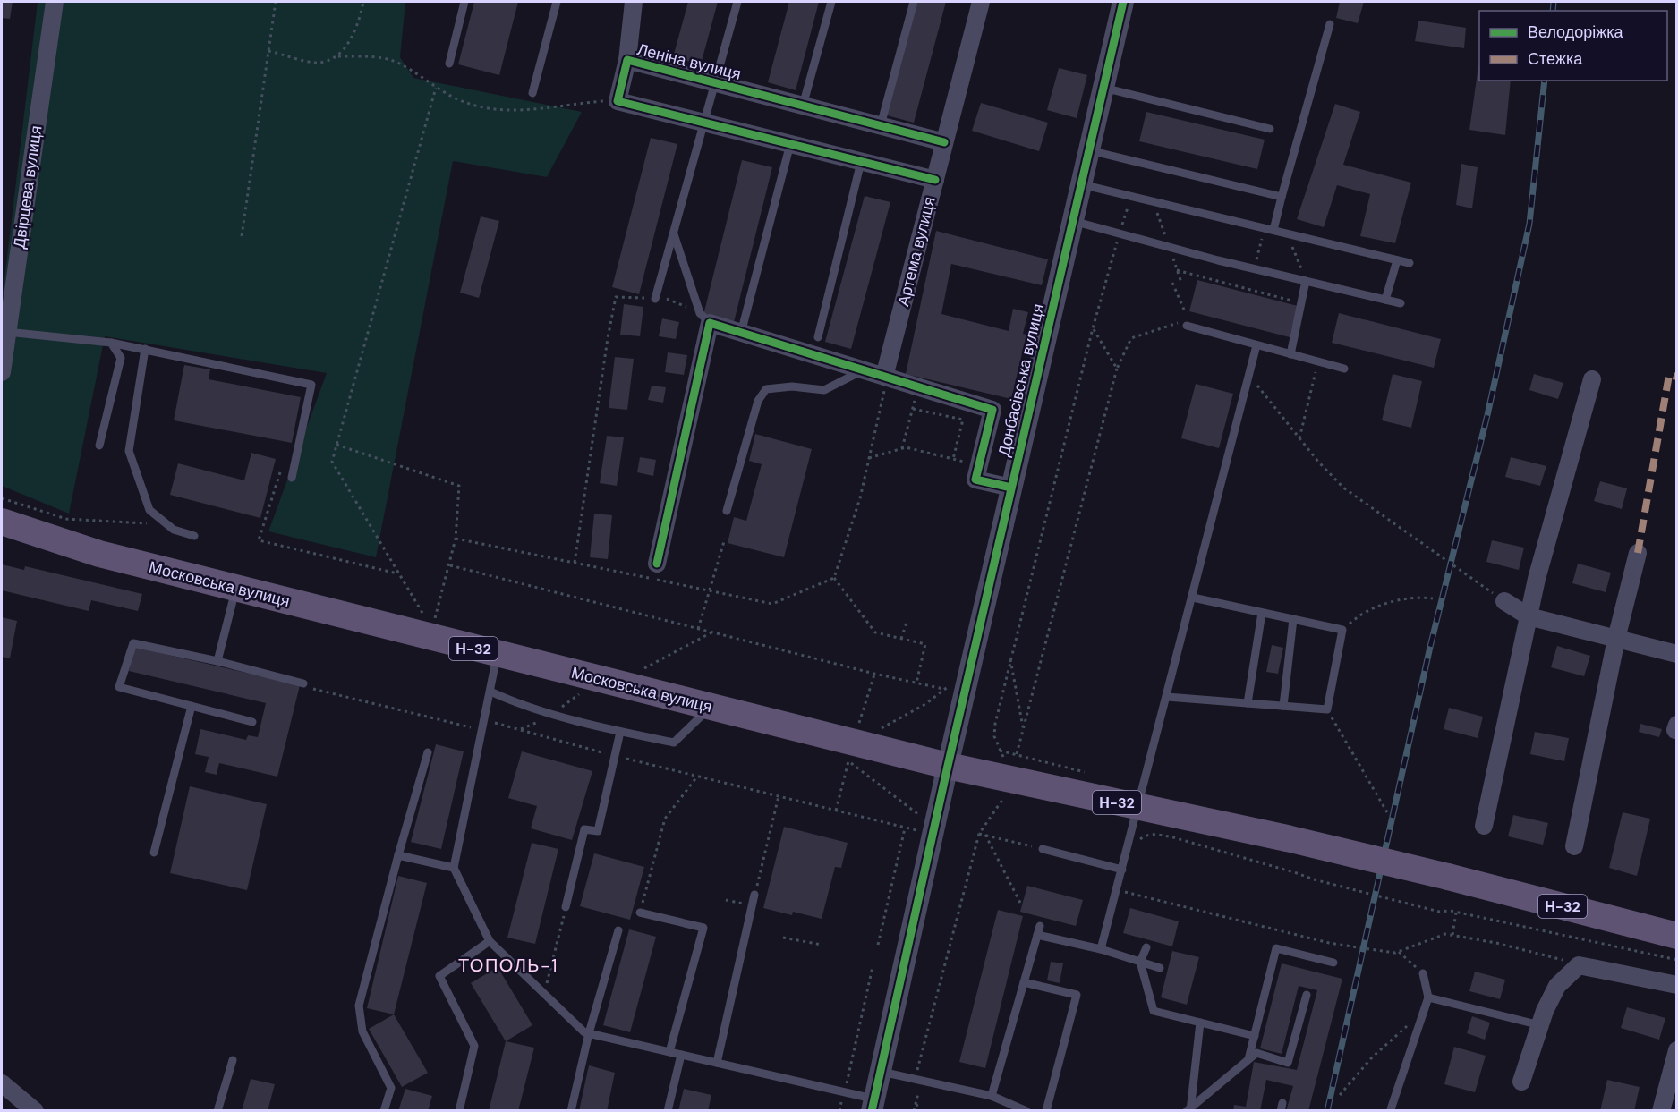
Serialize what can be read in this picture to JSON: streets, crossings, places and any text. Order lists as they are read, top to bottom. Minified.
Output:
{"streets":{"main road":["Московська вулиця","Н-32"],"street":["Леніна вулиця","Двірцева вулиця","Артема вулиця","Донбасівська вулиця"]},"crossings":[["Леніна вулиця","Артема вулиця"],["Донбасівська вулиця","Московська вулиця"]],"districts":["ТОПОЛЬ-1"],"legend":["Велодоріжка","Стежка"]}
